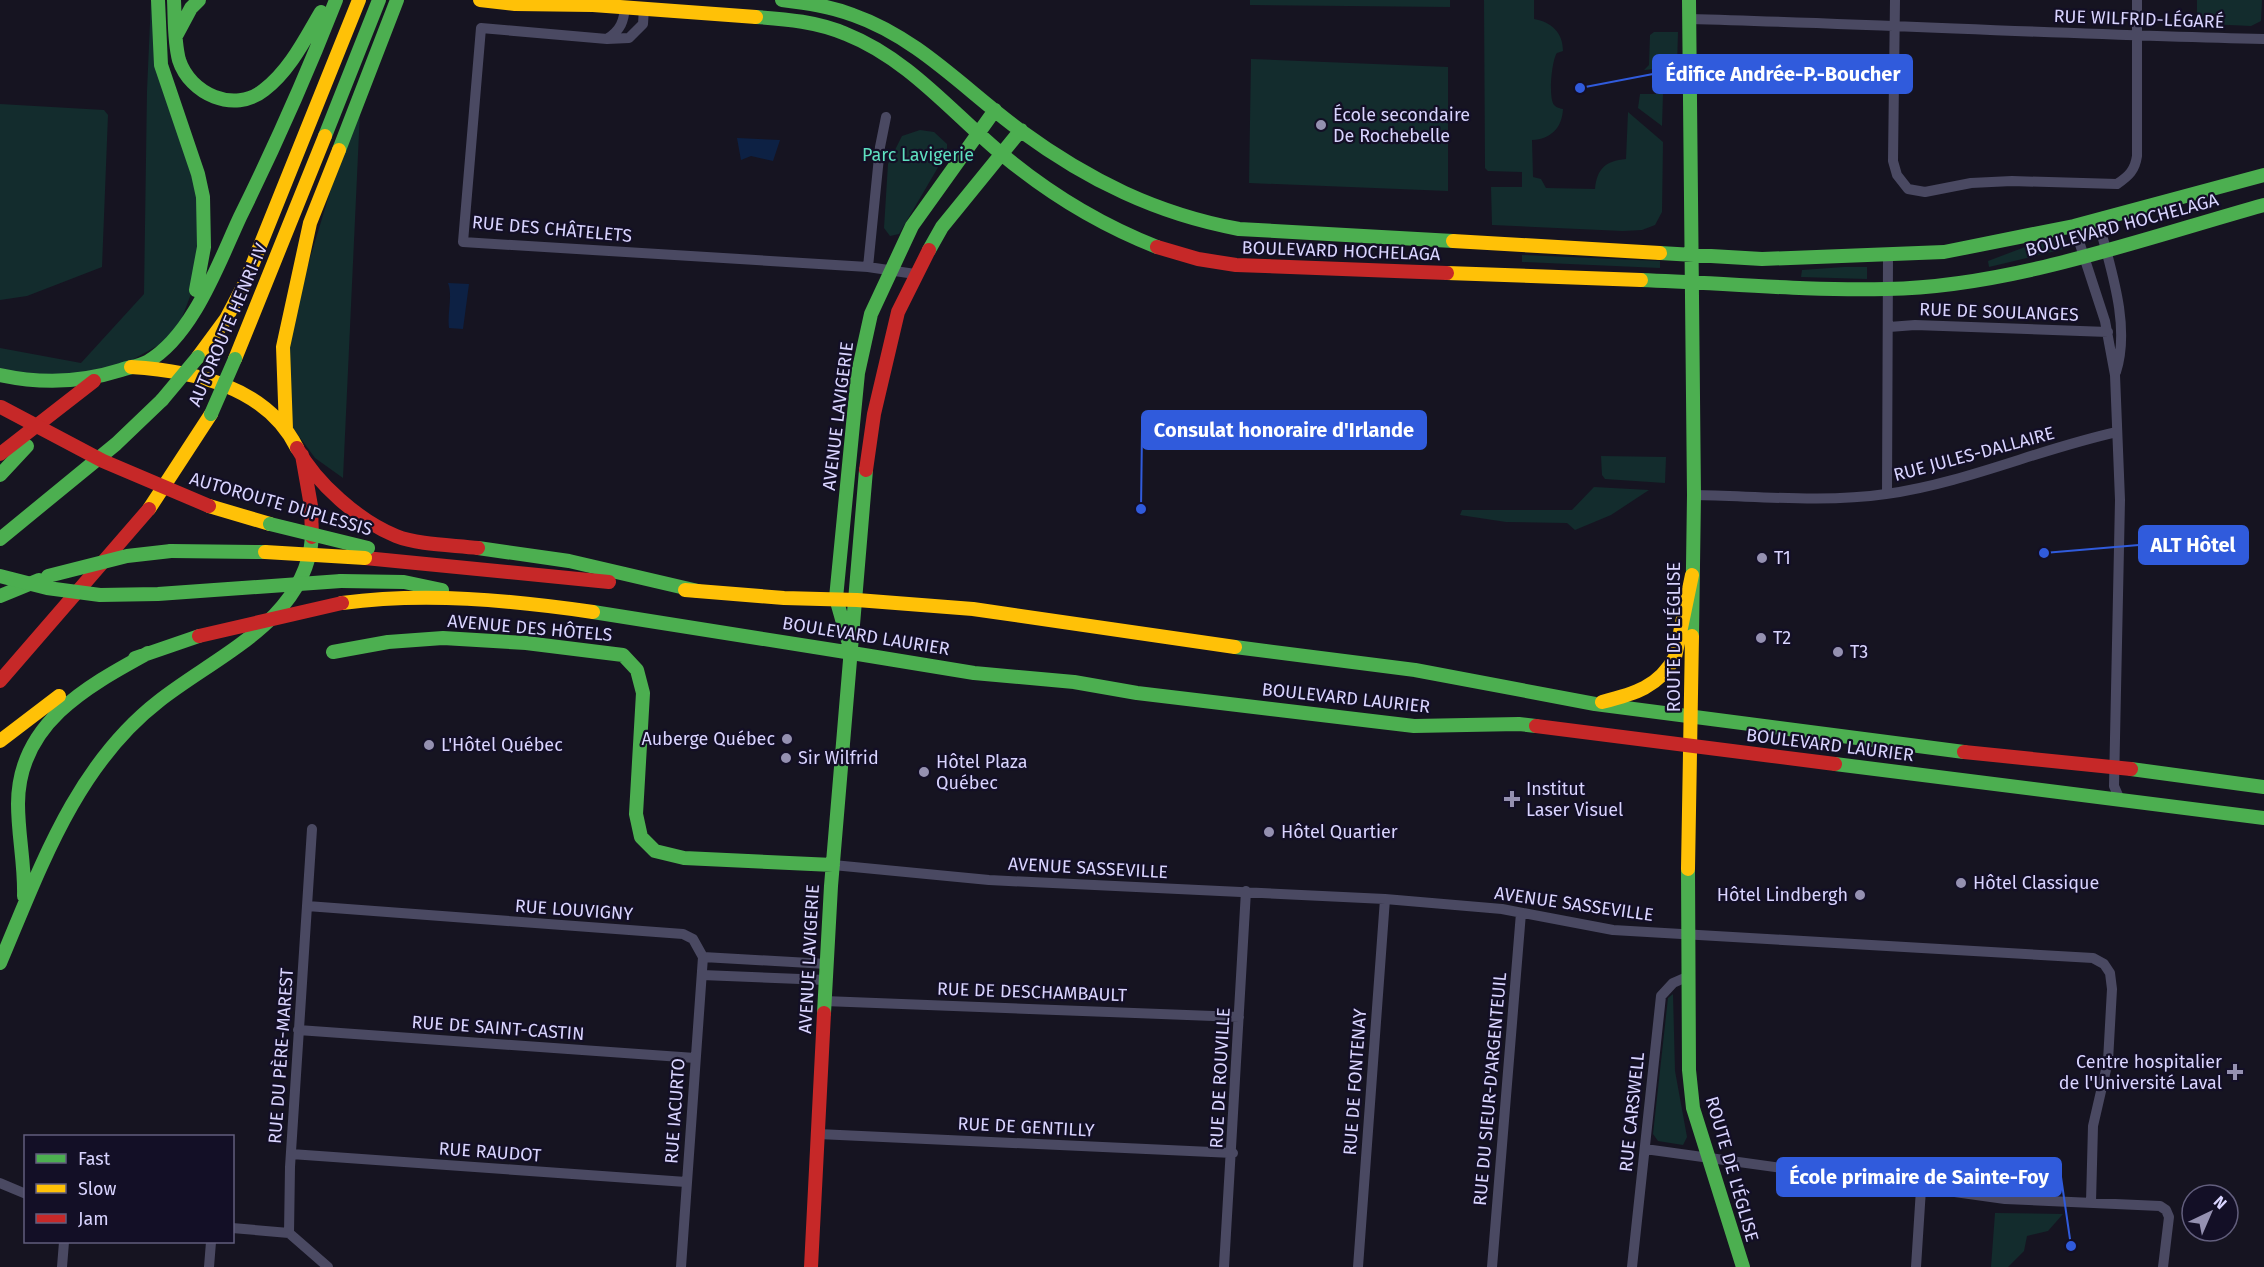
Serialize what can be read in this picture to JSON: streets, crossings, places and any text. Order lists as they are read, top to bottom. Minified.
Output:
{"streets":{"main road":["BOULEVARD HOCHELAGA","AUTOROUTE HENRI-IV","AVENUE LAVIGERIE","AUTOROUTE DUPLESSIS","AVENUE DES HÔTELS","BOULEVARD LAURIER","ROUTE DE L'ÉGLISE"],"street":["RUE WILFRID-LÉGARÉ","RUE DES CHÂTELETS","RUE DE SOULANGES","RUE JULES-DALLAIRE","AVENUE SASSEVILLE","RUE LOUVIGNY","RUE DE DESCHAMBAULT","RUE DE SAINT-CASTIN","RUE DU PÈRE-MAREST","RUE DE ROUVILLE","RUE DE FONTENAY","RUE DU SIEUR-D'ARGENTEUIL","RUE IACURTO","RUE CARSWELL","RUE DE GENTILLY","RUE RAUDOT"]},"crossings":[["RUE WILFRID-LÉGARÉ","ROUTE DE L'ÉGLISE"],["BOULEVARD HOCHELAGA","RUE DES CHÂTELETS"],["BOULEVARD HOCHELAGA","AVENUE LAVIGERIE"],["BOULEVARD HOCHELAGA","ROUTE DE L'ÉGLISE"],["RUE DES CHÂTELETS","AVENUE LAVIGERIE"],["AVENUE LAVIGERIE","AVENUE DES HÔTELS"],["AVENUE LAVIGERIE","BOULEVARD LAURIER"],["AVENUE LAVIGERIE","AVENUE SASSEVILLE"],["AVENUE LAVIGERIE","RUE DE DESCHAMBAULT"],["AVENUE LAVIGERIE","RUE DE GENTILLY"],["RUE JULES-DALLAIRE","ROUTE DE L'ÉGLISE"],["AUTOROUTE DUPLESSIS","BOULEVARD LAURIER"],["AVENUE DES HÔTELS","AVENUE SASSEVILLE"],["BOULEVARD LAURIER","ROUTE DE L'ÉGLISE"],["ROUTE DE L'ÉGLISE","AVENUE SASSEVILLE"],["ROUTE DE L'ÉGLISE","RUE CARSWELL"],["AVENUE SASSEVILLE","RUE DE ROUVILLE"],["AVENUE SASSEVILLE","RUE DE FONTENAY"],["AVENUE SASSEVILLE","RUE DU SIEUR-D'ARGENTEUIL"],["RUE LOUVIGNY","RUE DU PÈRE-MAREST"],["RUE LOUVIGNY","RUE IACURTO"],["RUE DE DESCHAMBAULT","RUE DE ROUVILLE"],["RUE DE SAINT-CASTIN","RUE DU PÈRE-MAREST"],["RUE DE SAINT-CASTIN","RUE IACURTO"],["RUE DU PÈRE-MAREST","RUE RAUDOT"],["RUE DE ROUVILLE","RUE DE GENTILLY"],["RUE IACURTO","RUE RAUDOT"]],"parks":["Parc Lavigerie"],"places":{"other":["Édifice Andrée-P.-Boucher","École secondaire De Rochebelle","Consulat honoraire d'Irlande","ALT Hôtel","T1","T2","T3","Auberge Québec","L'Hôtel Québec","Sir Wilfrid","Hôtel Plaza Québec","Hôtel Quartier","Hôtel Classique","Hôtel Lindbergh","École primaire de Sainte-Foy"],"health":["Institut Laser Visuel","Centre hospitalier de l'Université Laval"]},"legend":["Fast","Slow","Jam"],"north":"top right"}
